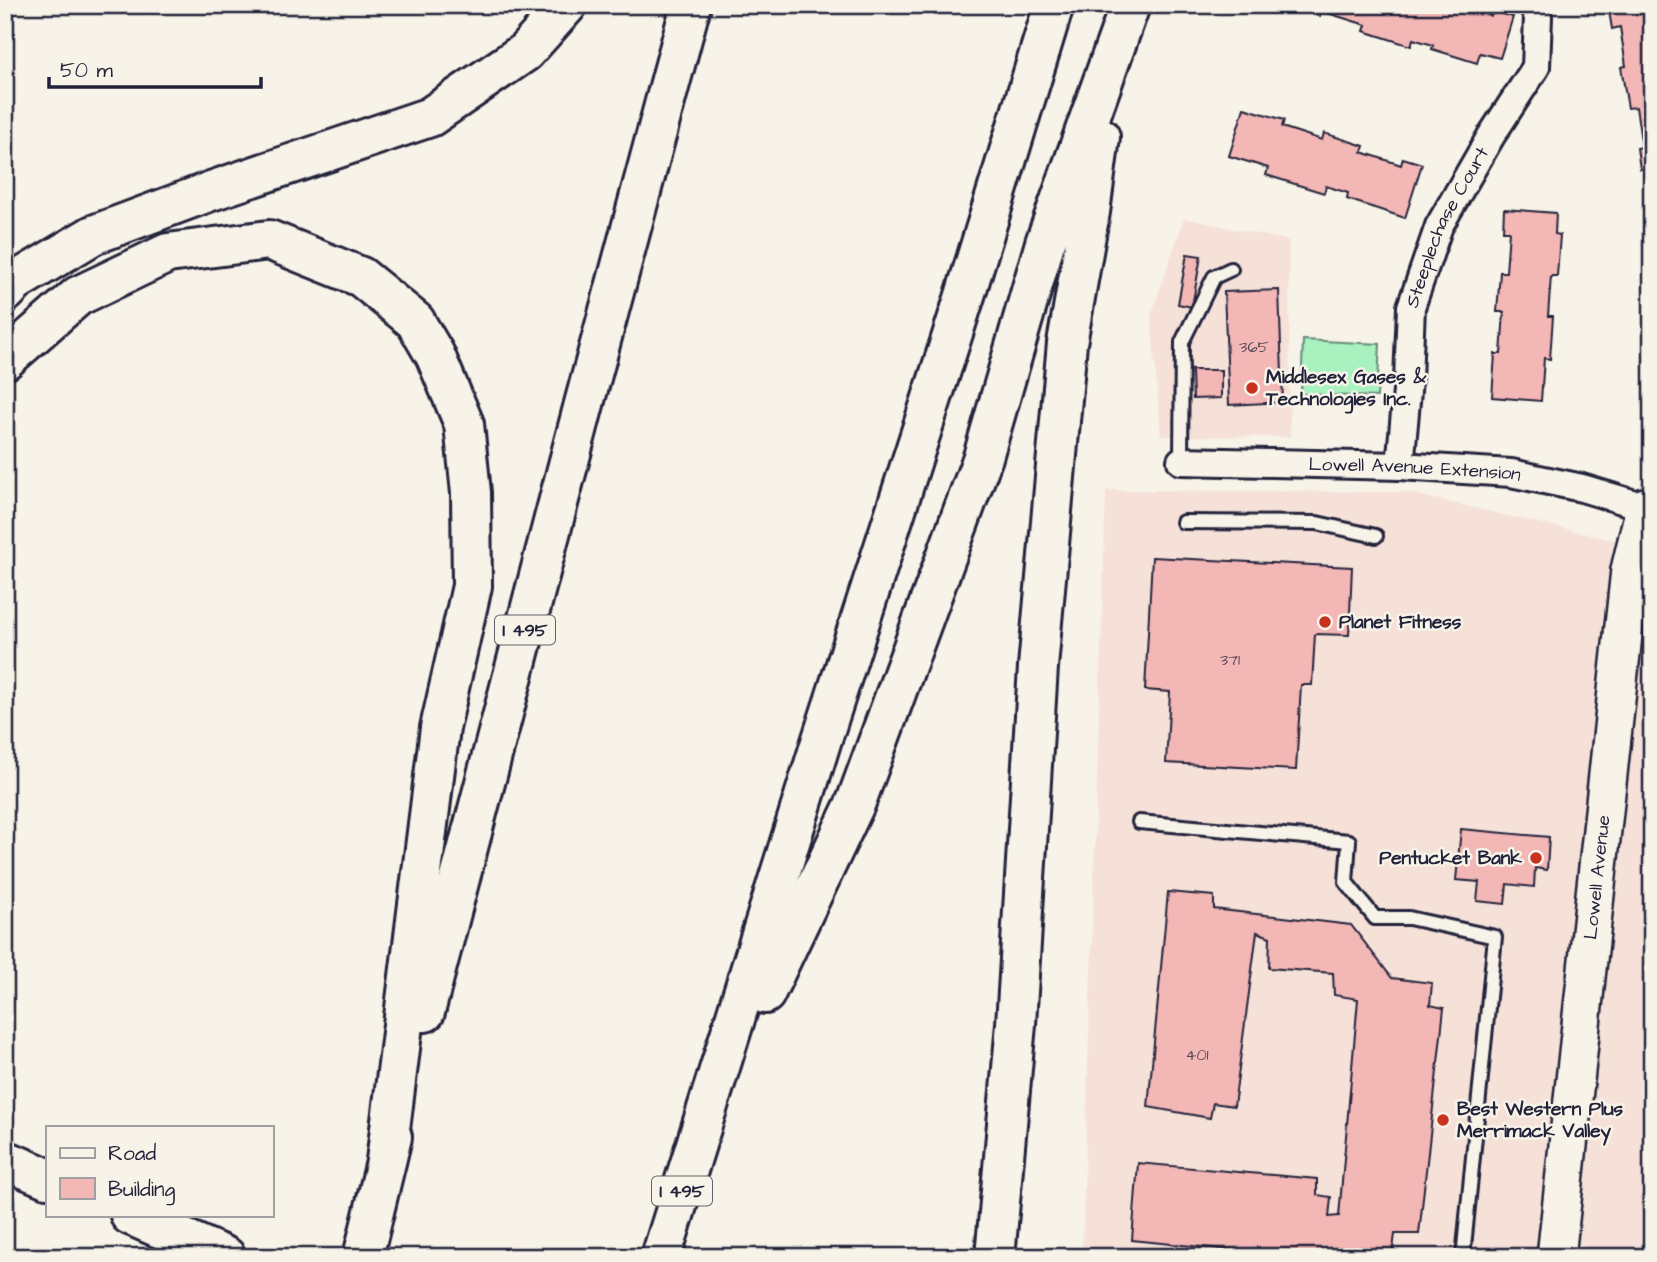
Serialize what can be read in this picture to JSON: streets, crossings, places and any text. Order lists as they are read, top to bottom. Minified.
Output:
{"streets":{"main road":["I 495","Lowell Avenue"],"street":["Steeplechase Court","Lowell Avenue Extension"]},"crossings":[["Steeplechase Court","Lowell Avenue Extension"],["Lowell Avenue Extension","Lowell Avenue"]],"places":["Middlesex Gases & Technologies Inc.","Planet Fitness","Pentucket Bank","Best Western Plus Merrimack Valley"],"house_numbers":["365","371","401"],"legend":["Road","Building"],"scale_bar":"50 m"}
